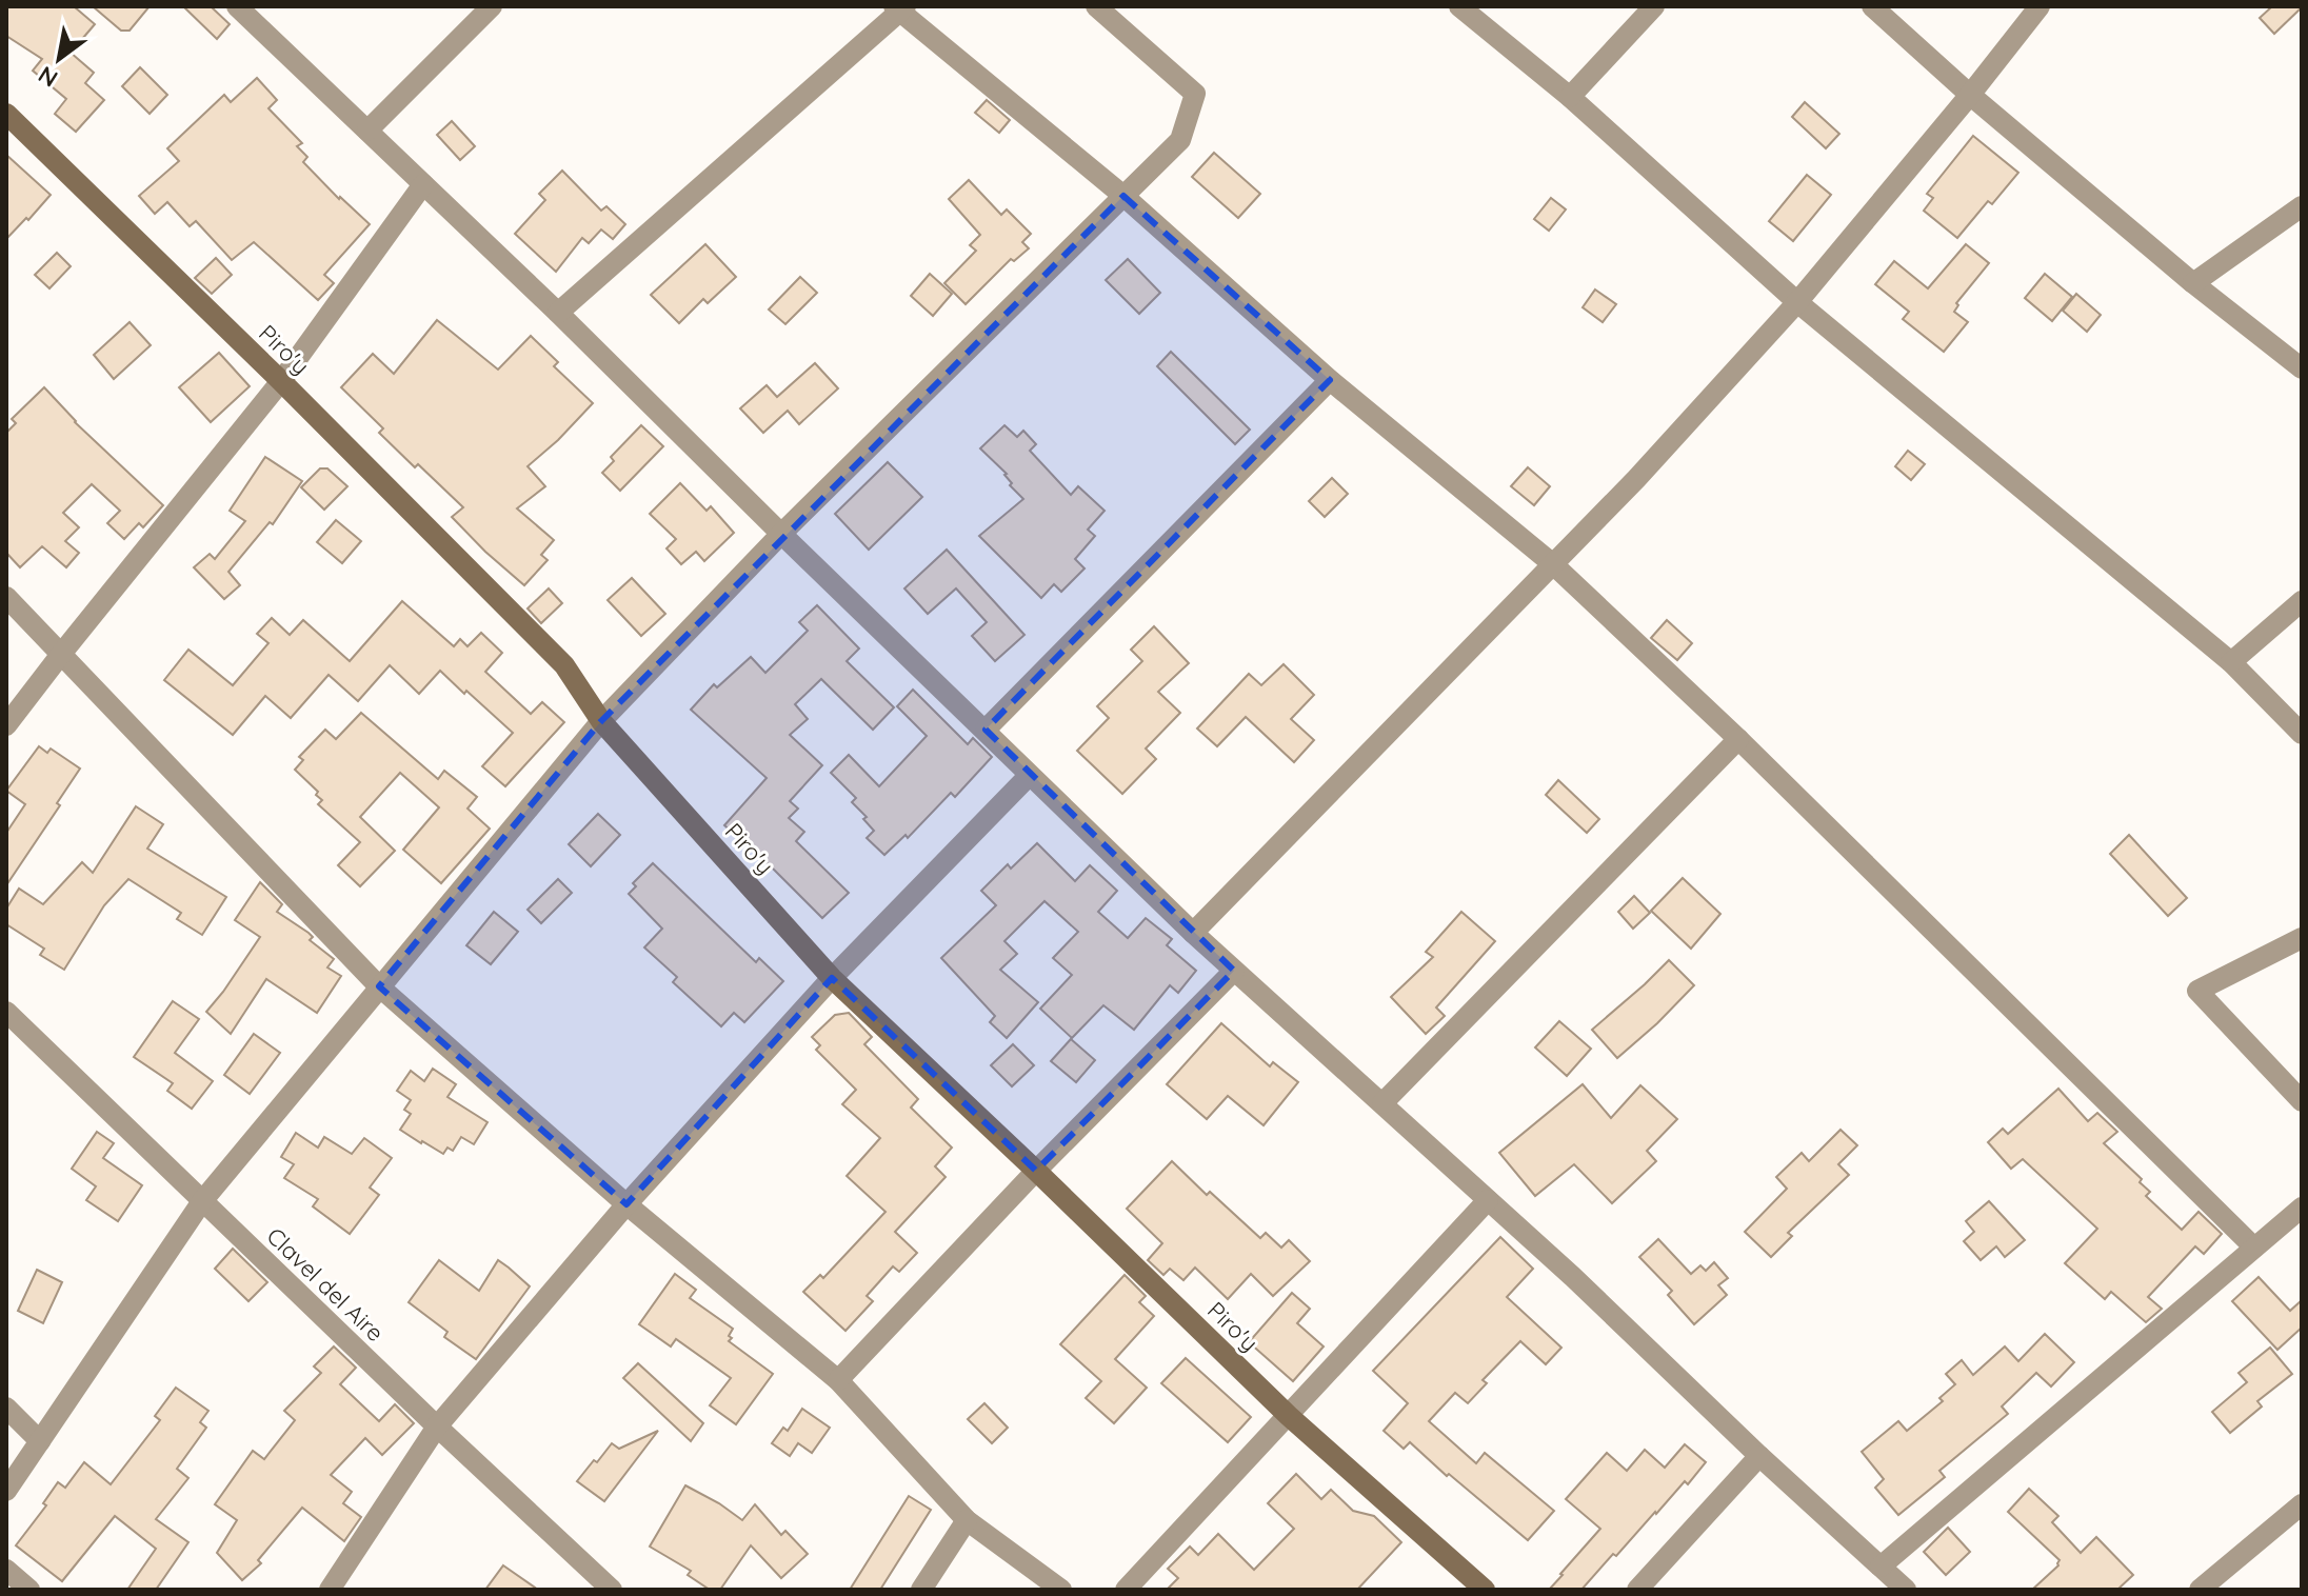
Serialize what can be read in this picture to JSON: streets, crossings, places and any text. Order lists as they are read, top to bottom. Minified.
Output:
{"streets":{"main road":["Piro'y"],"street":["Clavel del Aire"]},"north":"bottom left"}
